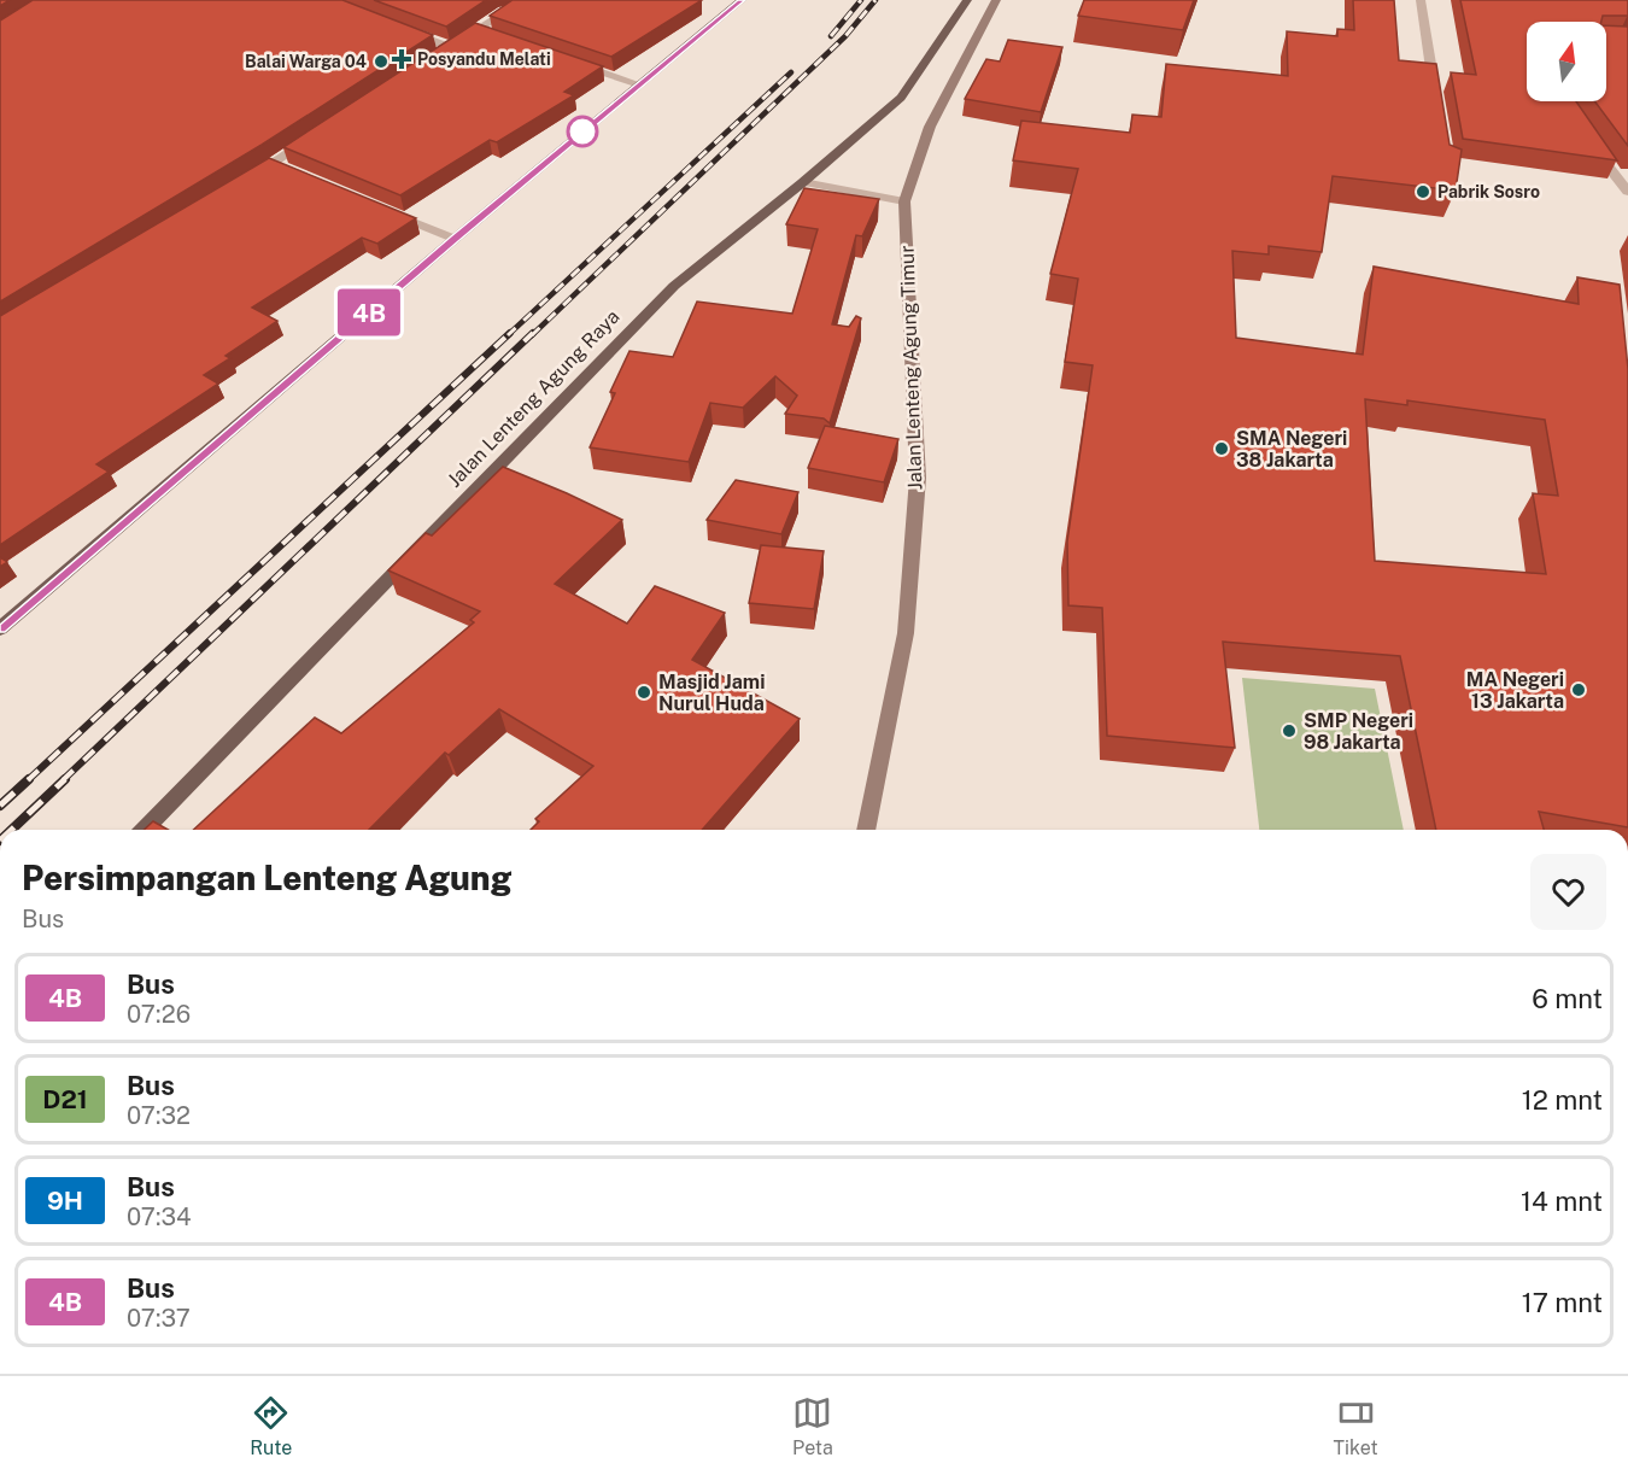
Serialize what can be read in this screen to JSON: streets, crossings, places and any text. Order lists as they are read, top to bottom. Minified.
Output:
{"streets":{"main road":["Jalan Lenteng Agung Timur","Jalan Lenteng Agung Raya"]},"places":{"health":["Posyandu Melati"],"other":["Balai Warga 04","Pabrik Sosro","SMA Negeri 38 Jakarta","MA Negeri 13 Jakarta","Masjid Jami Nurul Huda","SMP Negeri 98 Jakarta"]},"lines":["bus line 4B"],"north":"top","page":{"on_map":"4B","heading":["Persimpangan Lenteng Agung","Bus"],"list":[{"mark":"4B","name":"Bus","note":"07:26","value":"6 mnt"},{"mark":"D21","name":"Bus","note":"07:32","value":"12 mnt"},{"mark":"9H","name":"Bus","note":"07:34","value":"14 mnt"},{"mark":"4B","name":"Bus","note":"07:37","value":"17 mnt"}],"tabs":["Rute","Peta","Tiket"]}}
